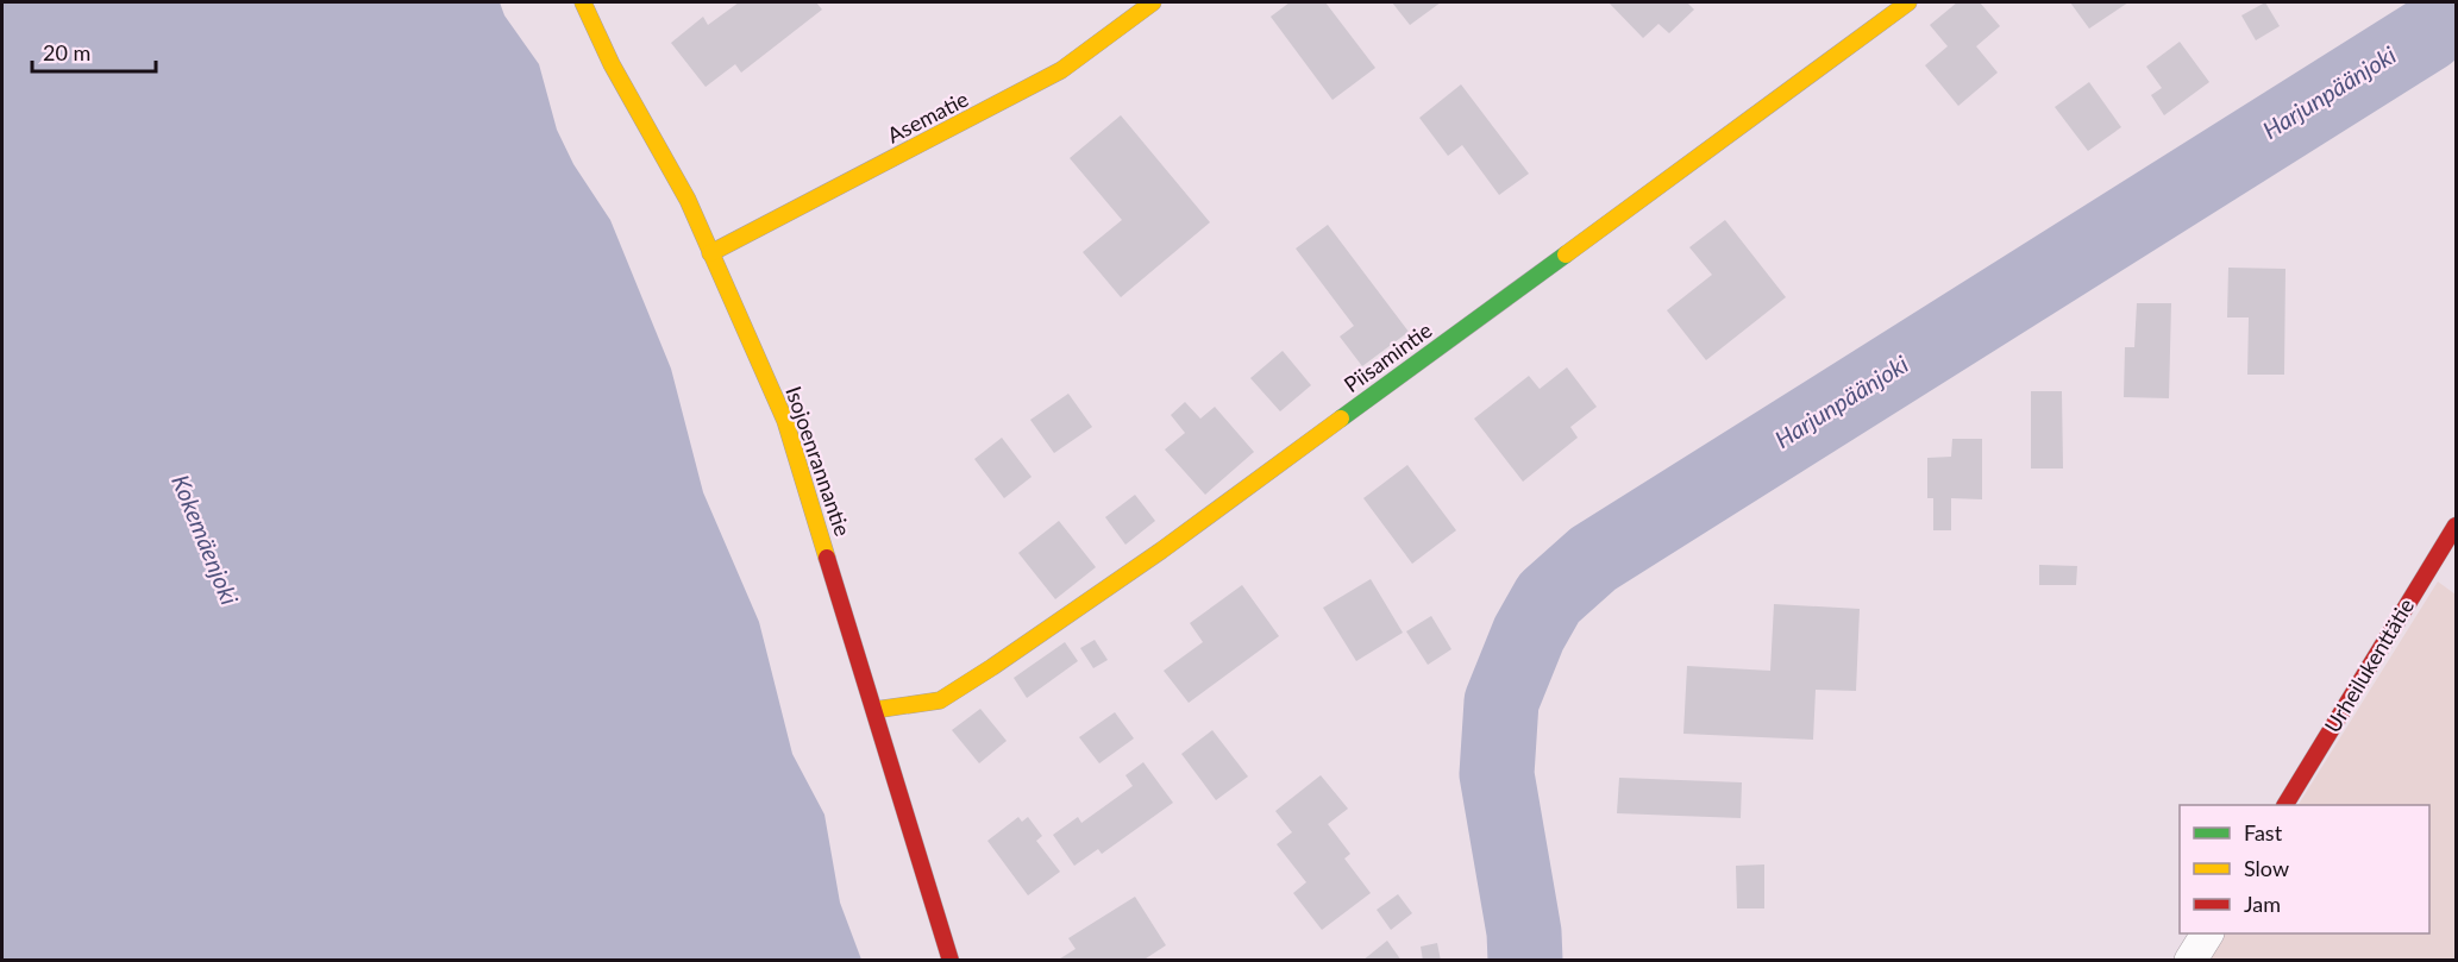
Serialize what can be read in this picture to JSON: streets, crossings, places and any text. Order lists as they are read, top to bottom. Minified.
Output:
{"streets":{"street":["Asematie","Piisamintie","Isojoenrannantie","Urheilukenttätie"]},"crossings":[["Asematie","Isojoenrannantie"],["Piisamintie","Isojoenrannantie"]],"water":["Harjunpäänjoki","Kokemäenjoki"],"legend":["Fast","Slow","Jam"],"scale_bar":"20 m"}
